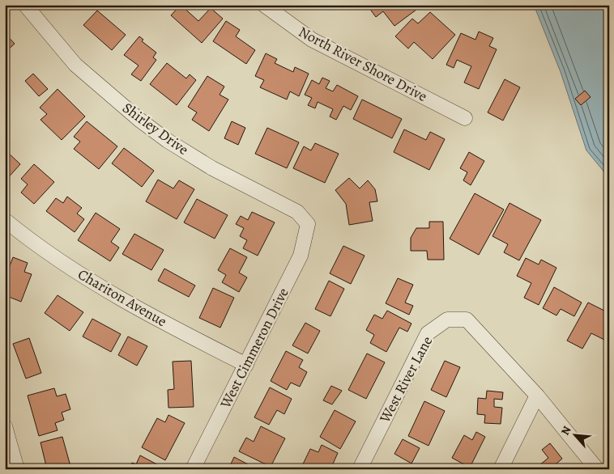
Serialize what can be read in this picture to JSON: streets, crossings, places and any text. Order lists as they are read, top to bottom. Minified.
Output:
{"streets":{"street":["North River Shore Drive","Shirley Drive","Chariton Avenue","West Cimmeron Drive","West River Lane"]},"crossings":[["Shirley Drive","West Cimmeron Drive"],["Chariton Avenue","West Cimmeron Drive"]],"north":"top left"}
